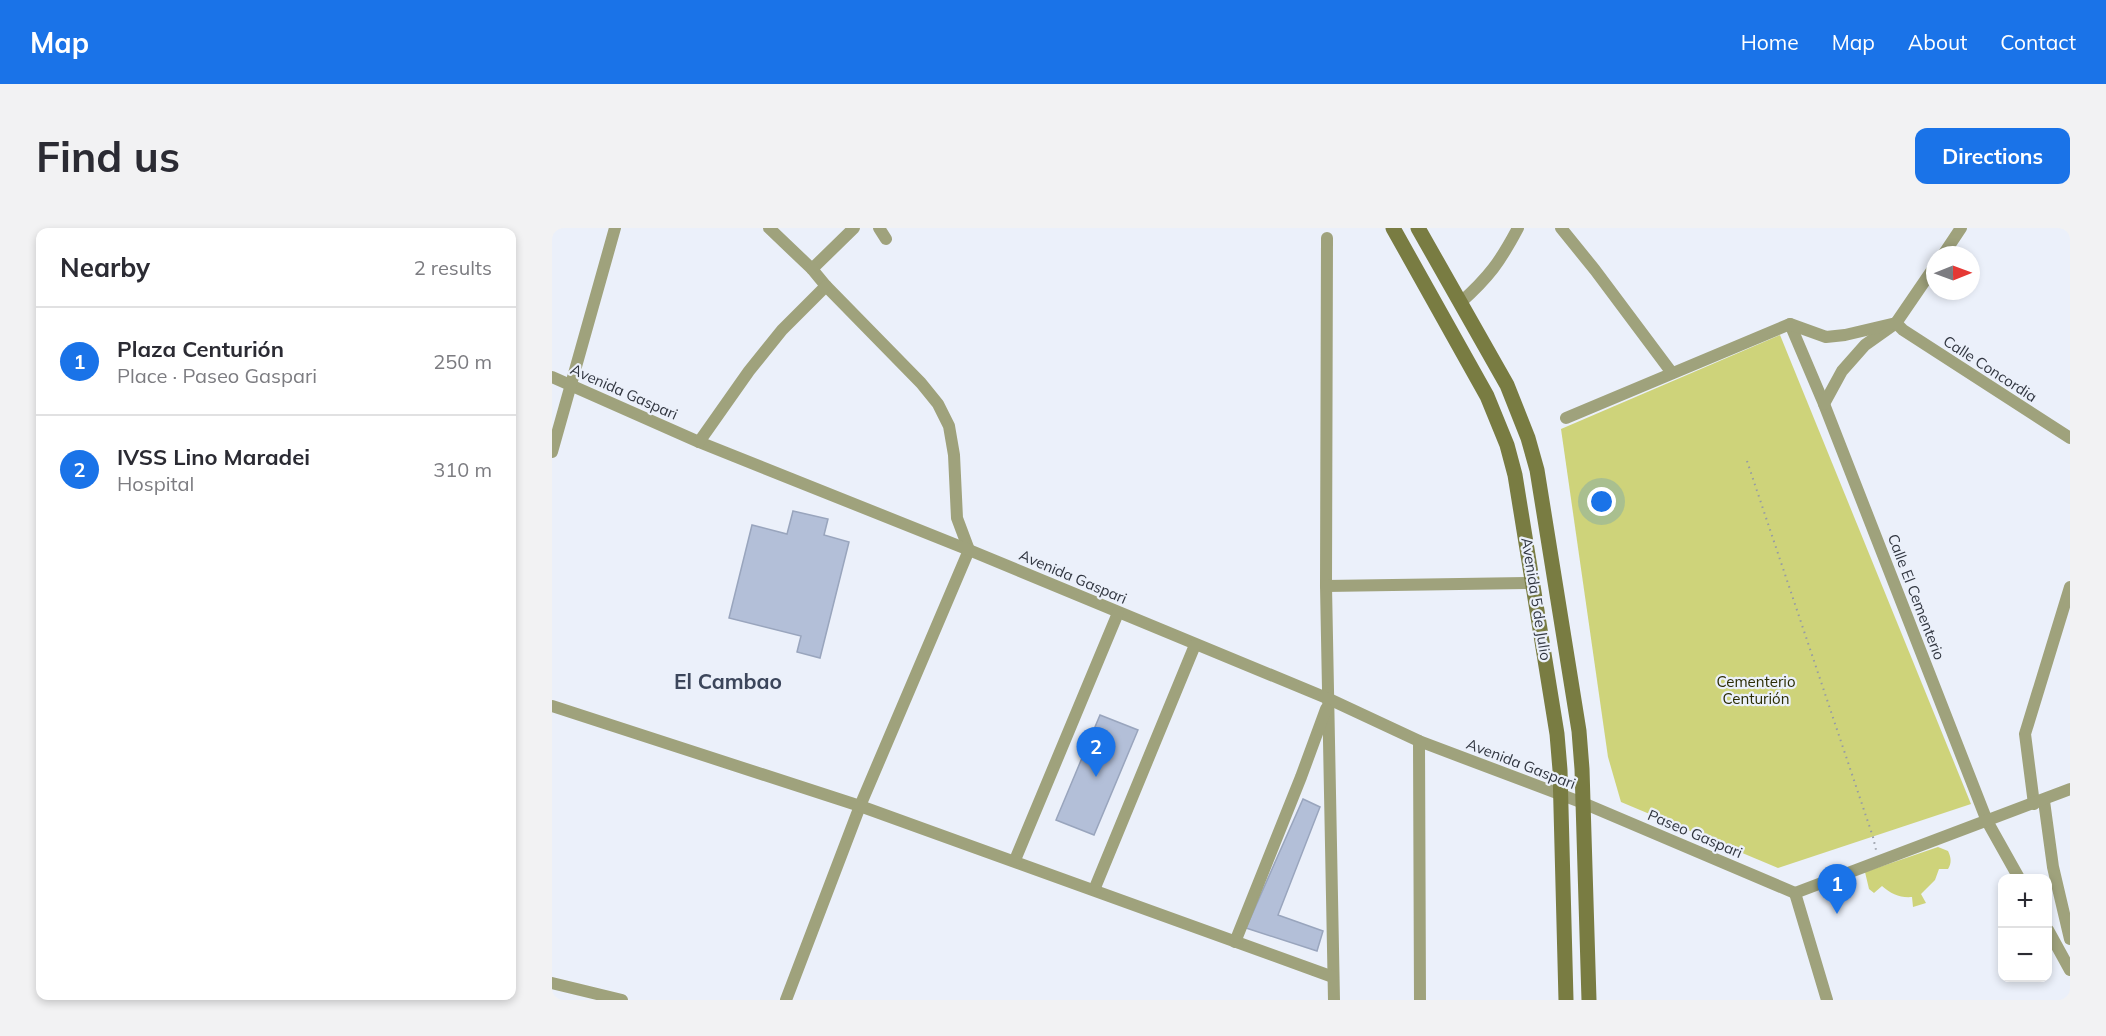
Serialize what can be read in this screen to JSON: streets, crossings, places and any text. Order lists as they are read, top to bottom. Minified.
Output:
{"streets":{"street":["Calle Concordia","Avenida Gaspari","Calle El Cementerio","Avenida 5 de Julio","Paseo Gaspari"]},"crossings":[["Avenida Gaspari","Avenida 5 de Julio"],["Avenida Gaspari","Paseo Gaspari"],["Avenida 5 de Julio","Paseo Gaspari"]],"districts":["El Cambao"],"parks":["Cementerio Centurión"],"north":"right","page":{"header":"Map","nav":["Home","Map","About","Contact"],"buttons":"Directions","title":"Find us","heading":["Nearby","2 results"],"list":[{"mark":"1","name":"Plaza Centurión","note":"Place · Paseo Gaspari","value":"250 m"},{"mark":"2","name":"IVSS Lino Maradei","note":"Hospital","value":"310 m"}],"pins":["2","1"],"map_buttons":["+","−"]}}
